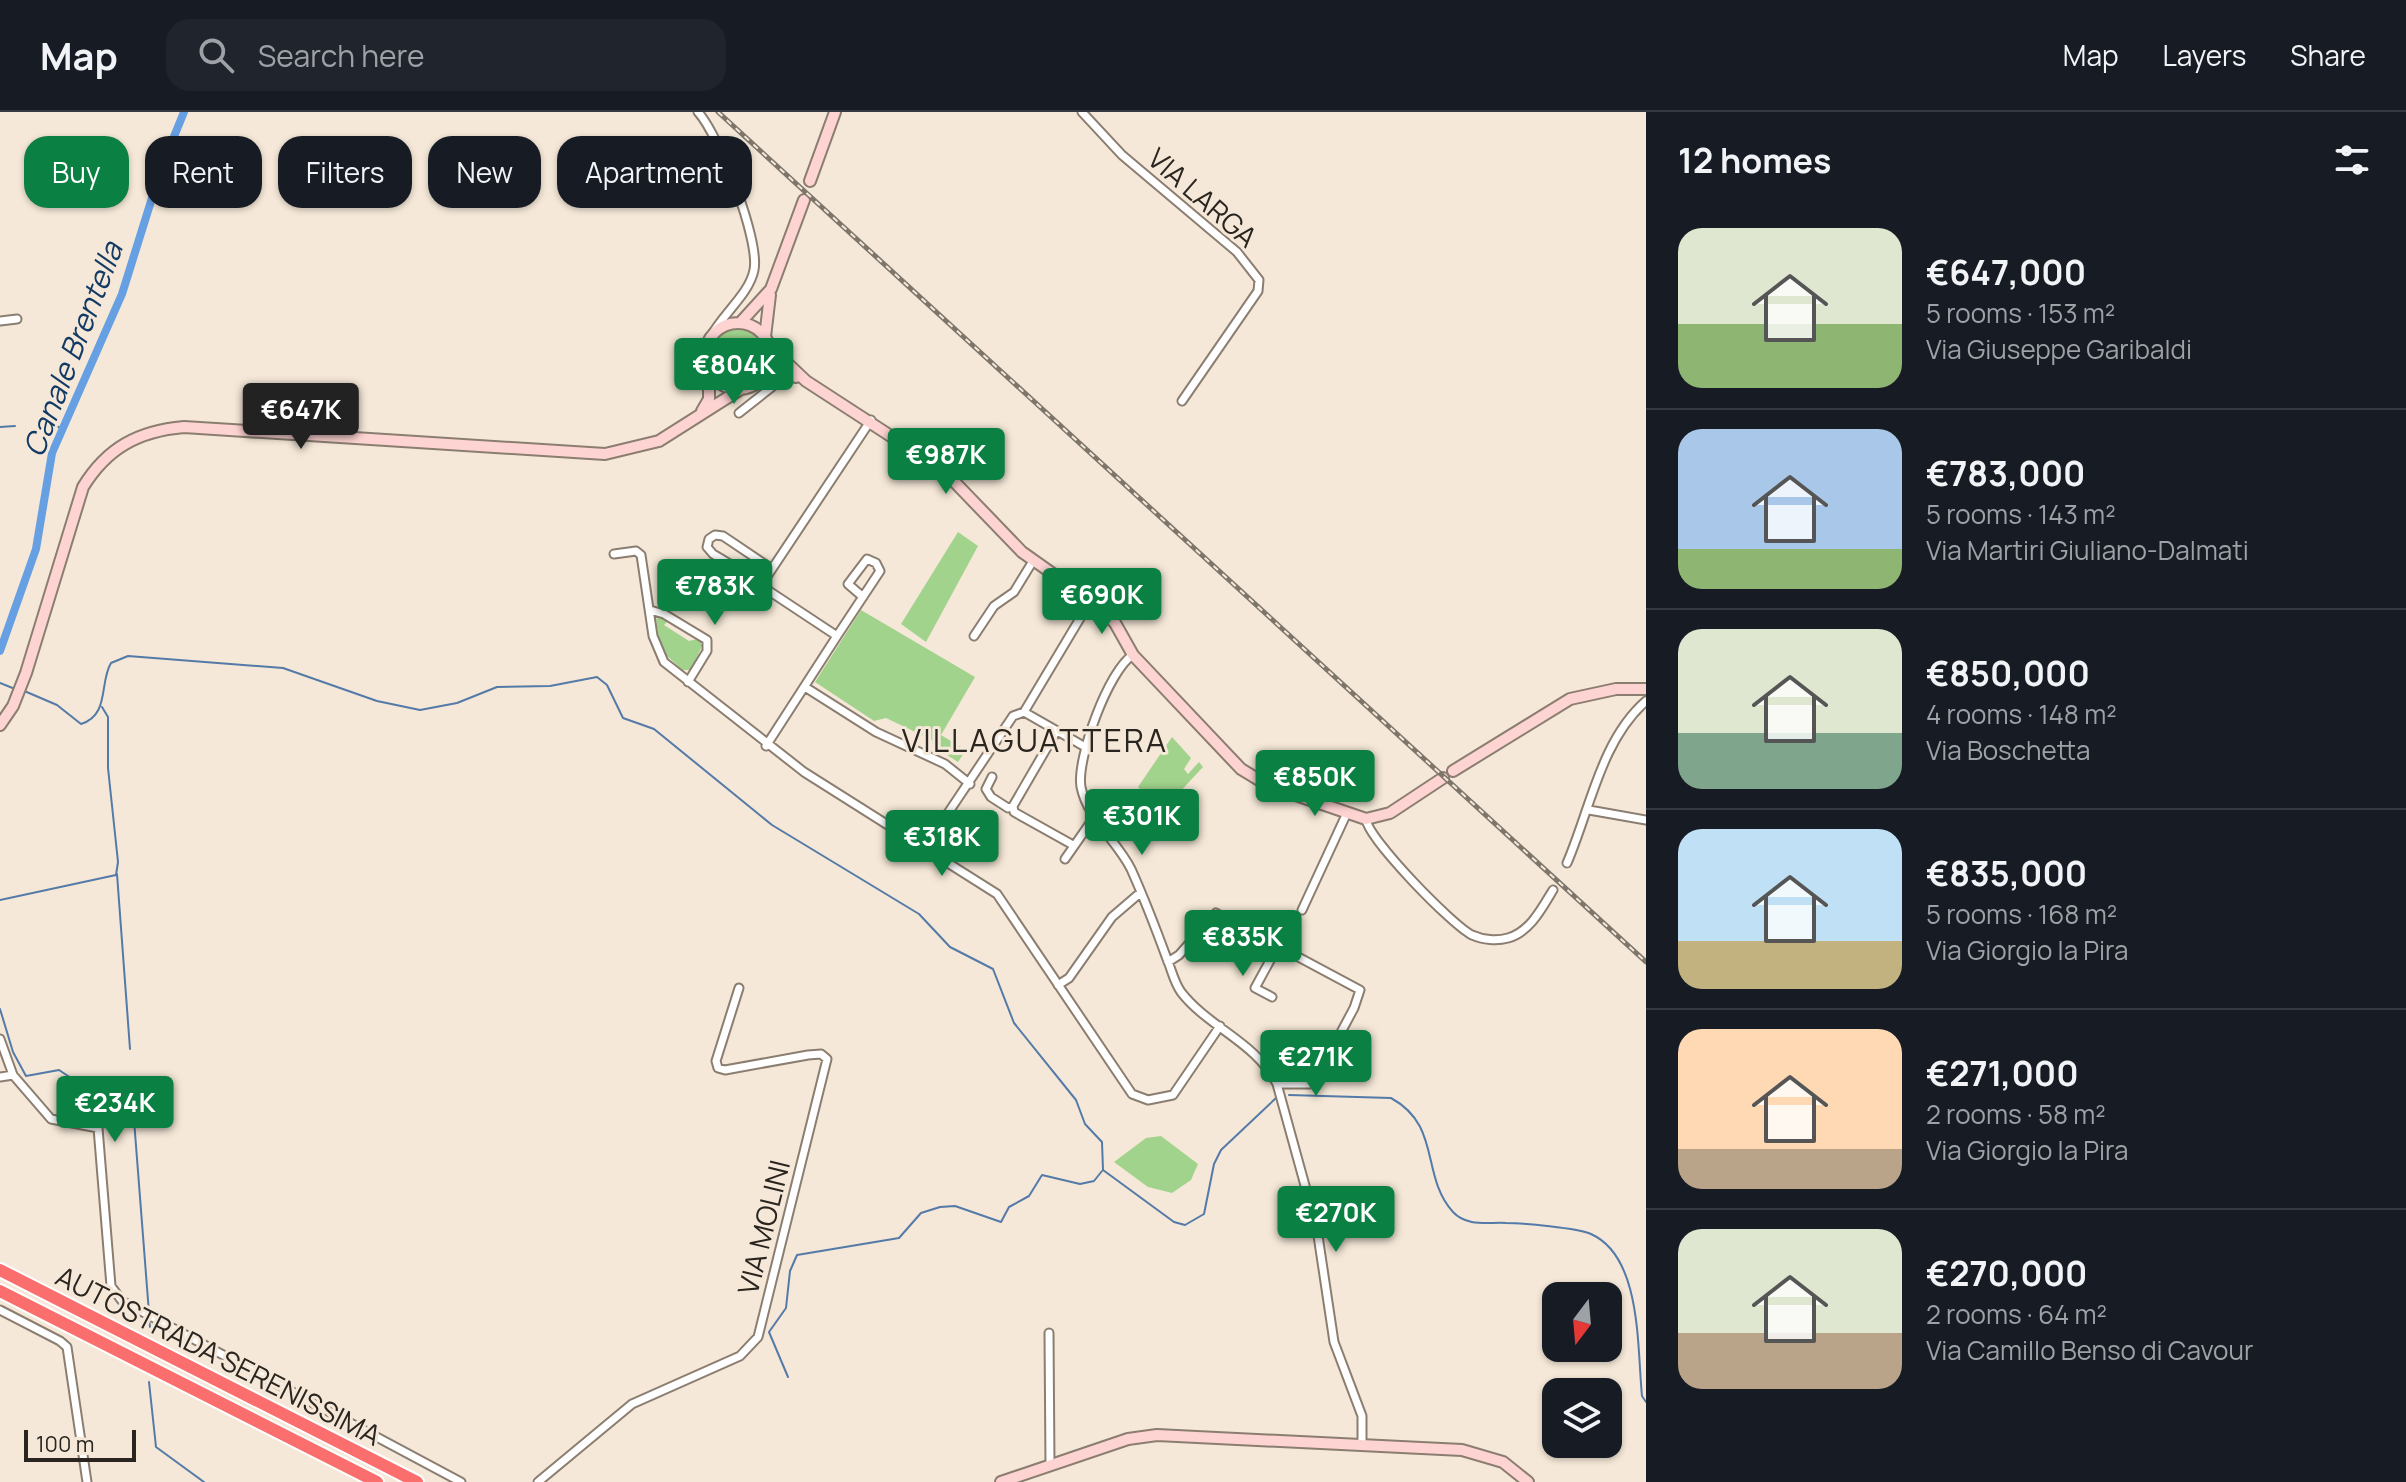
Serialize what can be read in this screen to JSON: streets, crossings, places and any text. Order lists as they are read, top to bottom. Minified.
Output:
{"streets":{"highway":["AUTOSTRADA SERENISSIMA"],"street":["VIA LARGA","VIA MOLINI"]},"districts":["VILLAGUATTERA"],"water":["Canale Brentella"],"scale_bar":"100 m","north":"bottom","page":{"header":"Map","search":"Search here","nav":["Map","Layers","Share"],"heading":"12 homes","chip":["Buy","Rent","Filters","New","Apartment"],"list":[{"name":"€647,000","note":"5 rooms · 153 m² · Via Giuseppe Garibaldi"},{"name":"€783,000","note":"5 rooms · 143 m² · Via Martiri Giuliano-Dalmati"},{"name":"€850,000","note":"4 rooms · 148 m² · Via Boschetta"},{"name":"€835,000","note":"5 rooms · 168 m² · Via Giorgio la Pira"},{"name":"€271,000","note":"2 rooms · 58 m² · Via Giorgio la Pira"},{"name":"€270,000","note":"2 rooms · 64 m² · Via Camillo Benso di Cavour"}],"price":["€804K","€647K","€987K","€783K","€690K","€850K","€301K","€318K","€835K","€271K","€234K","€270K"],"scale":"100 m"}}
